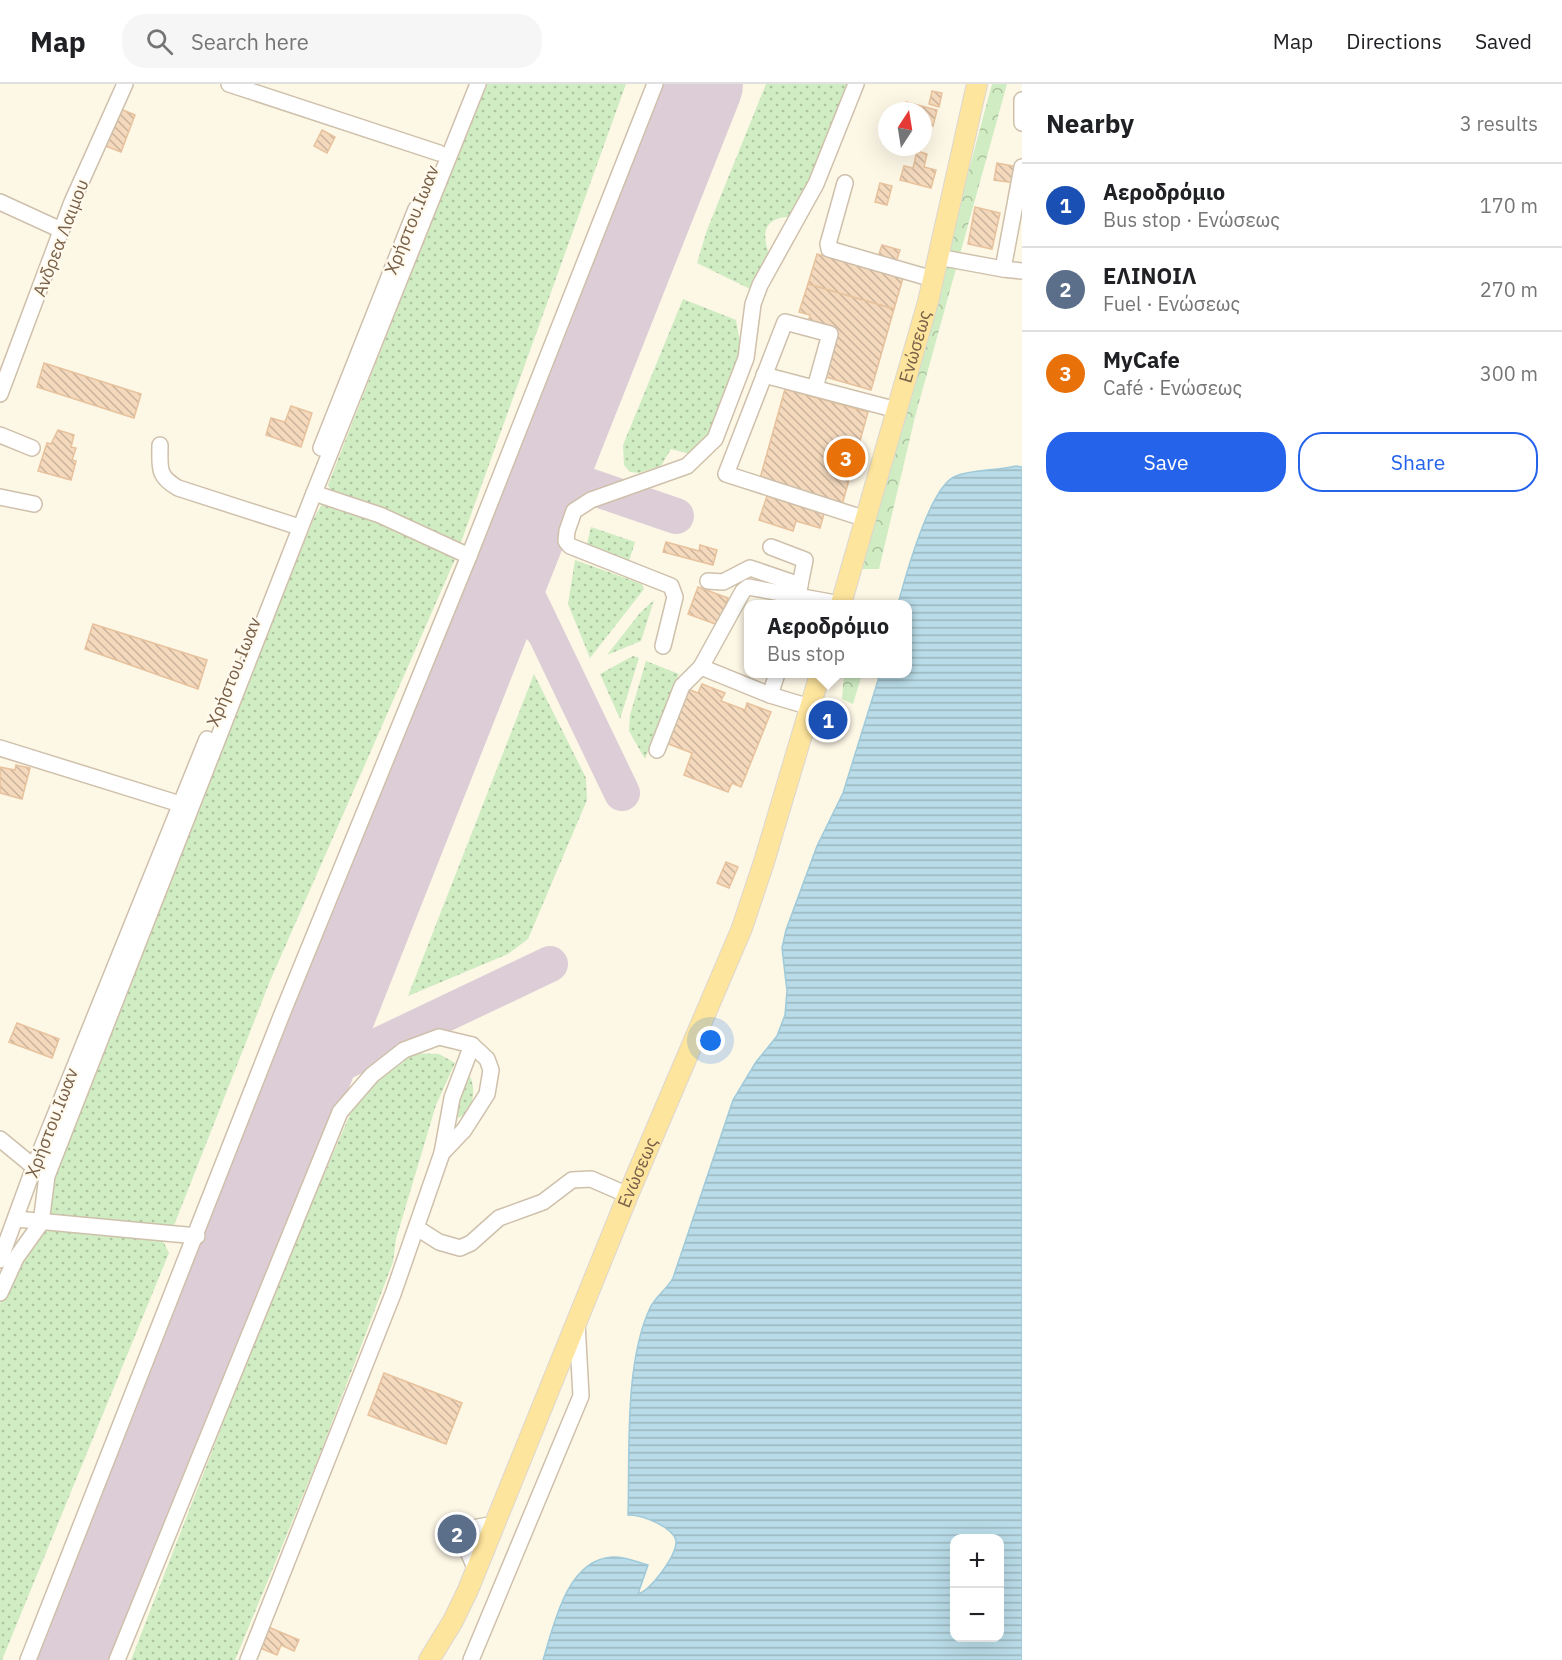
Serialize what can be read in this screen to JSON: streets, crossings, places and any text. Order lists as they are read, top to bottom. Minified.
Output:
{"streets":{"main road":["Ενώσεως"],"street":["Χρήστου.Ιωαν","Ανδρεα Λαιμου"]},"north":"top","page":{"header":"Map","search":"Search here","nav":["Map","Directions","Saved"],"heading":["Nearby","3 results"],"list":[{"mark":"1","name":"Αεροδρόμιο","note":"Bus stop · Ενώσεως","value":"170 m"},{"mark":"2","name":"ΕΛΙΝΟΙΛ","note":"Fuel · Ενώσεως","value":"270 m"},{"mark":"3","name":"MyCafe","note":"Café · Ενώσεως","value":"300 m"}],"buttons":["Save","Share"],"pins":["3","1","2"],"popup":["Αεροδρόμιο","Bus stop"],"map_buttons":["+","−"]}}
